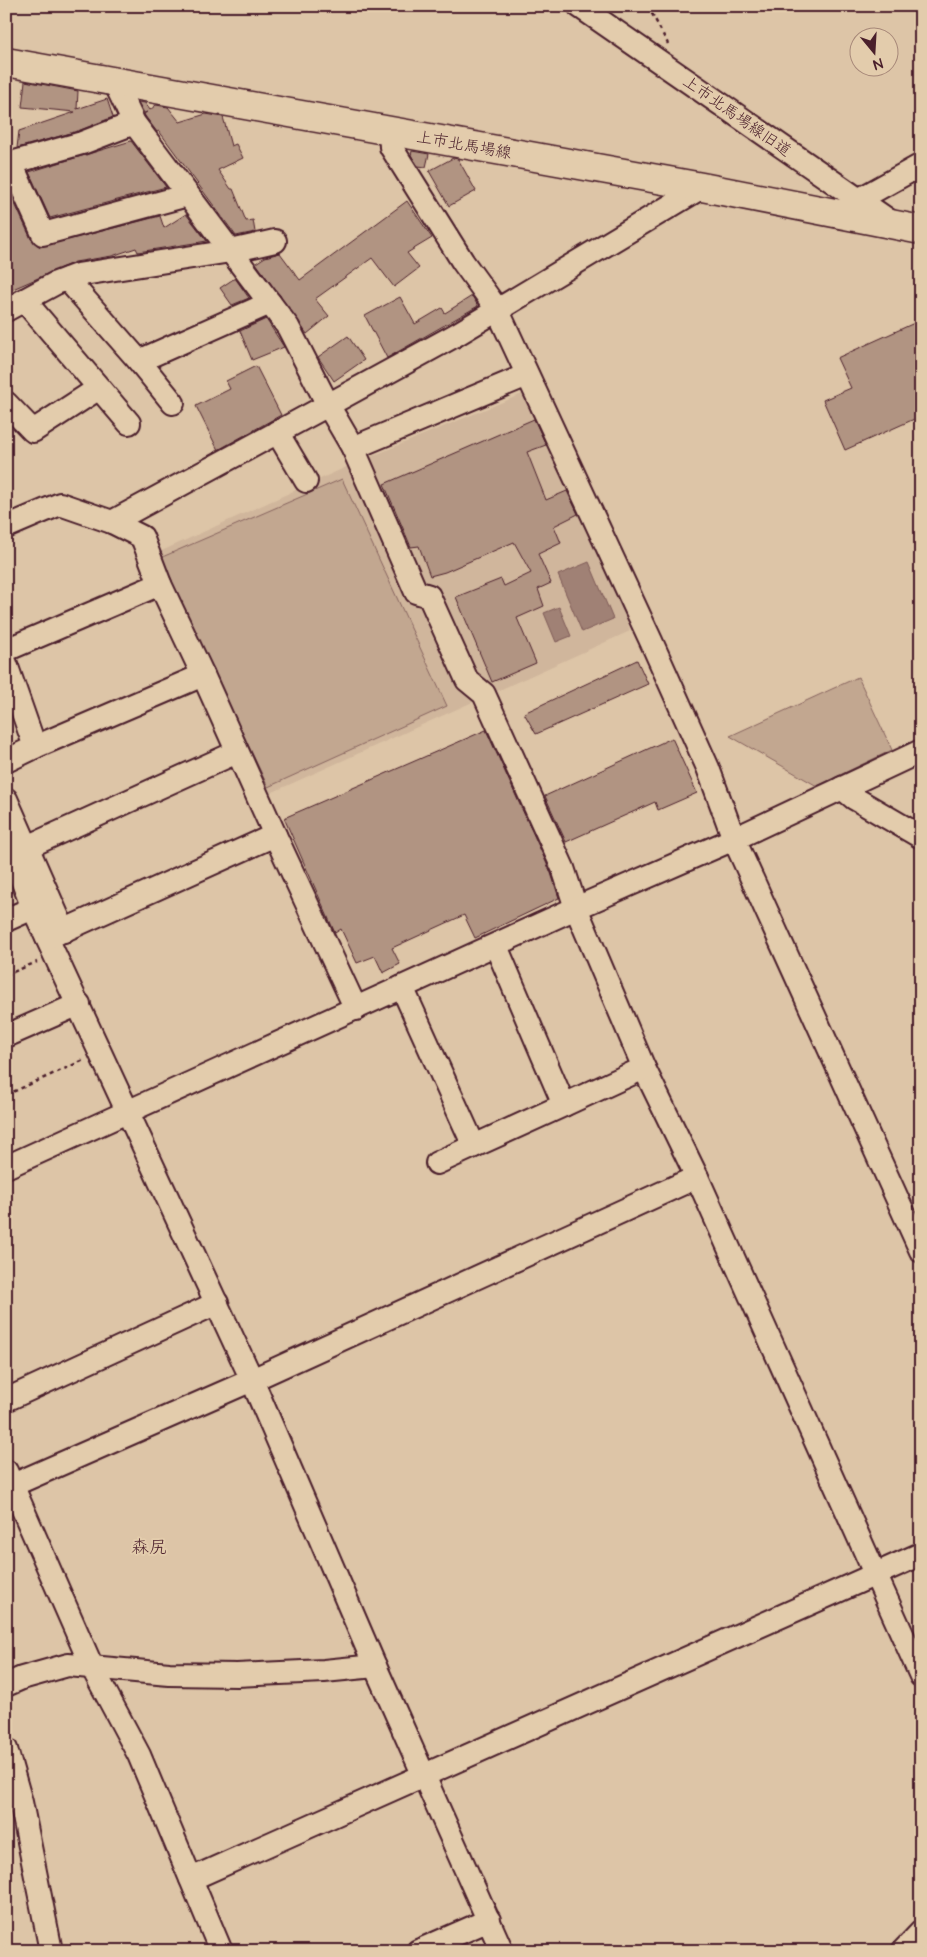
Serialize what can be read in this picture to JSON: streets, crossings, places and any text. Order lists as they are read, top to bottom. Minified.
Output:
{"streets":{"main road":["上市北馬場線"],"street":["上市北馬場線旧道"]},"crossings":[["上市北馬場線旧道","上市北馬場線"]],"districts":["森尻"],"north":"bottom"}
